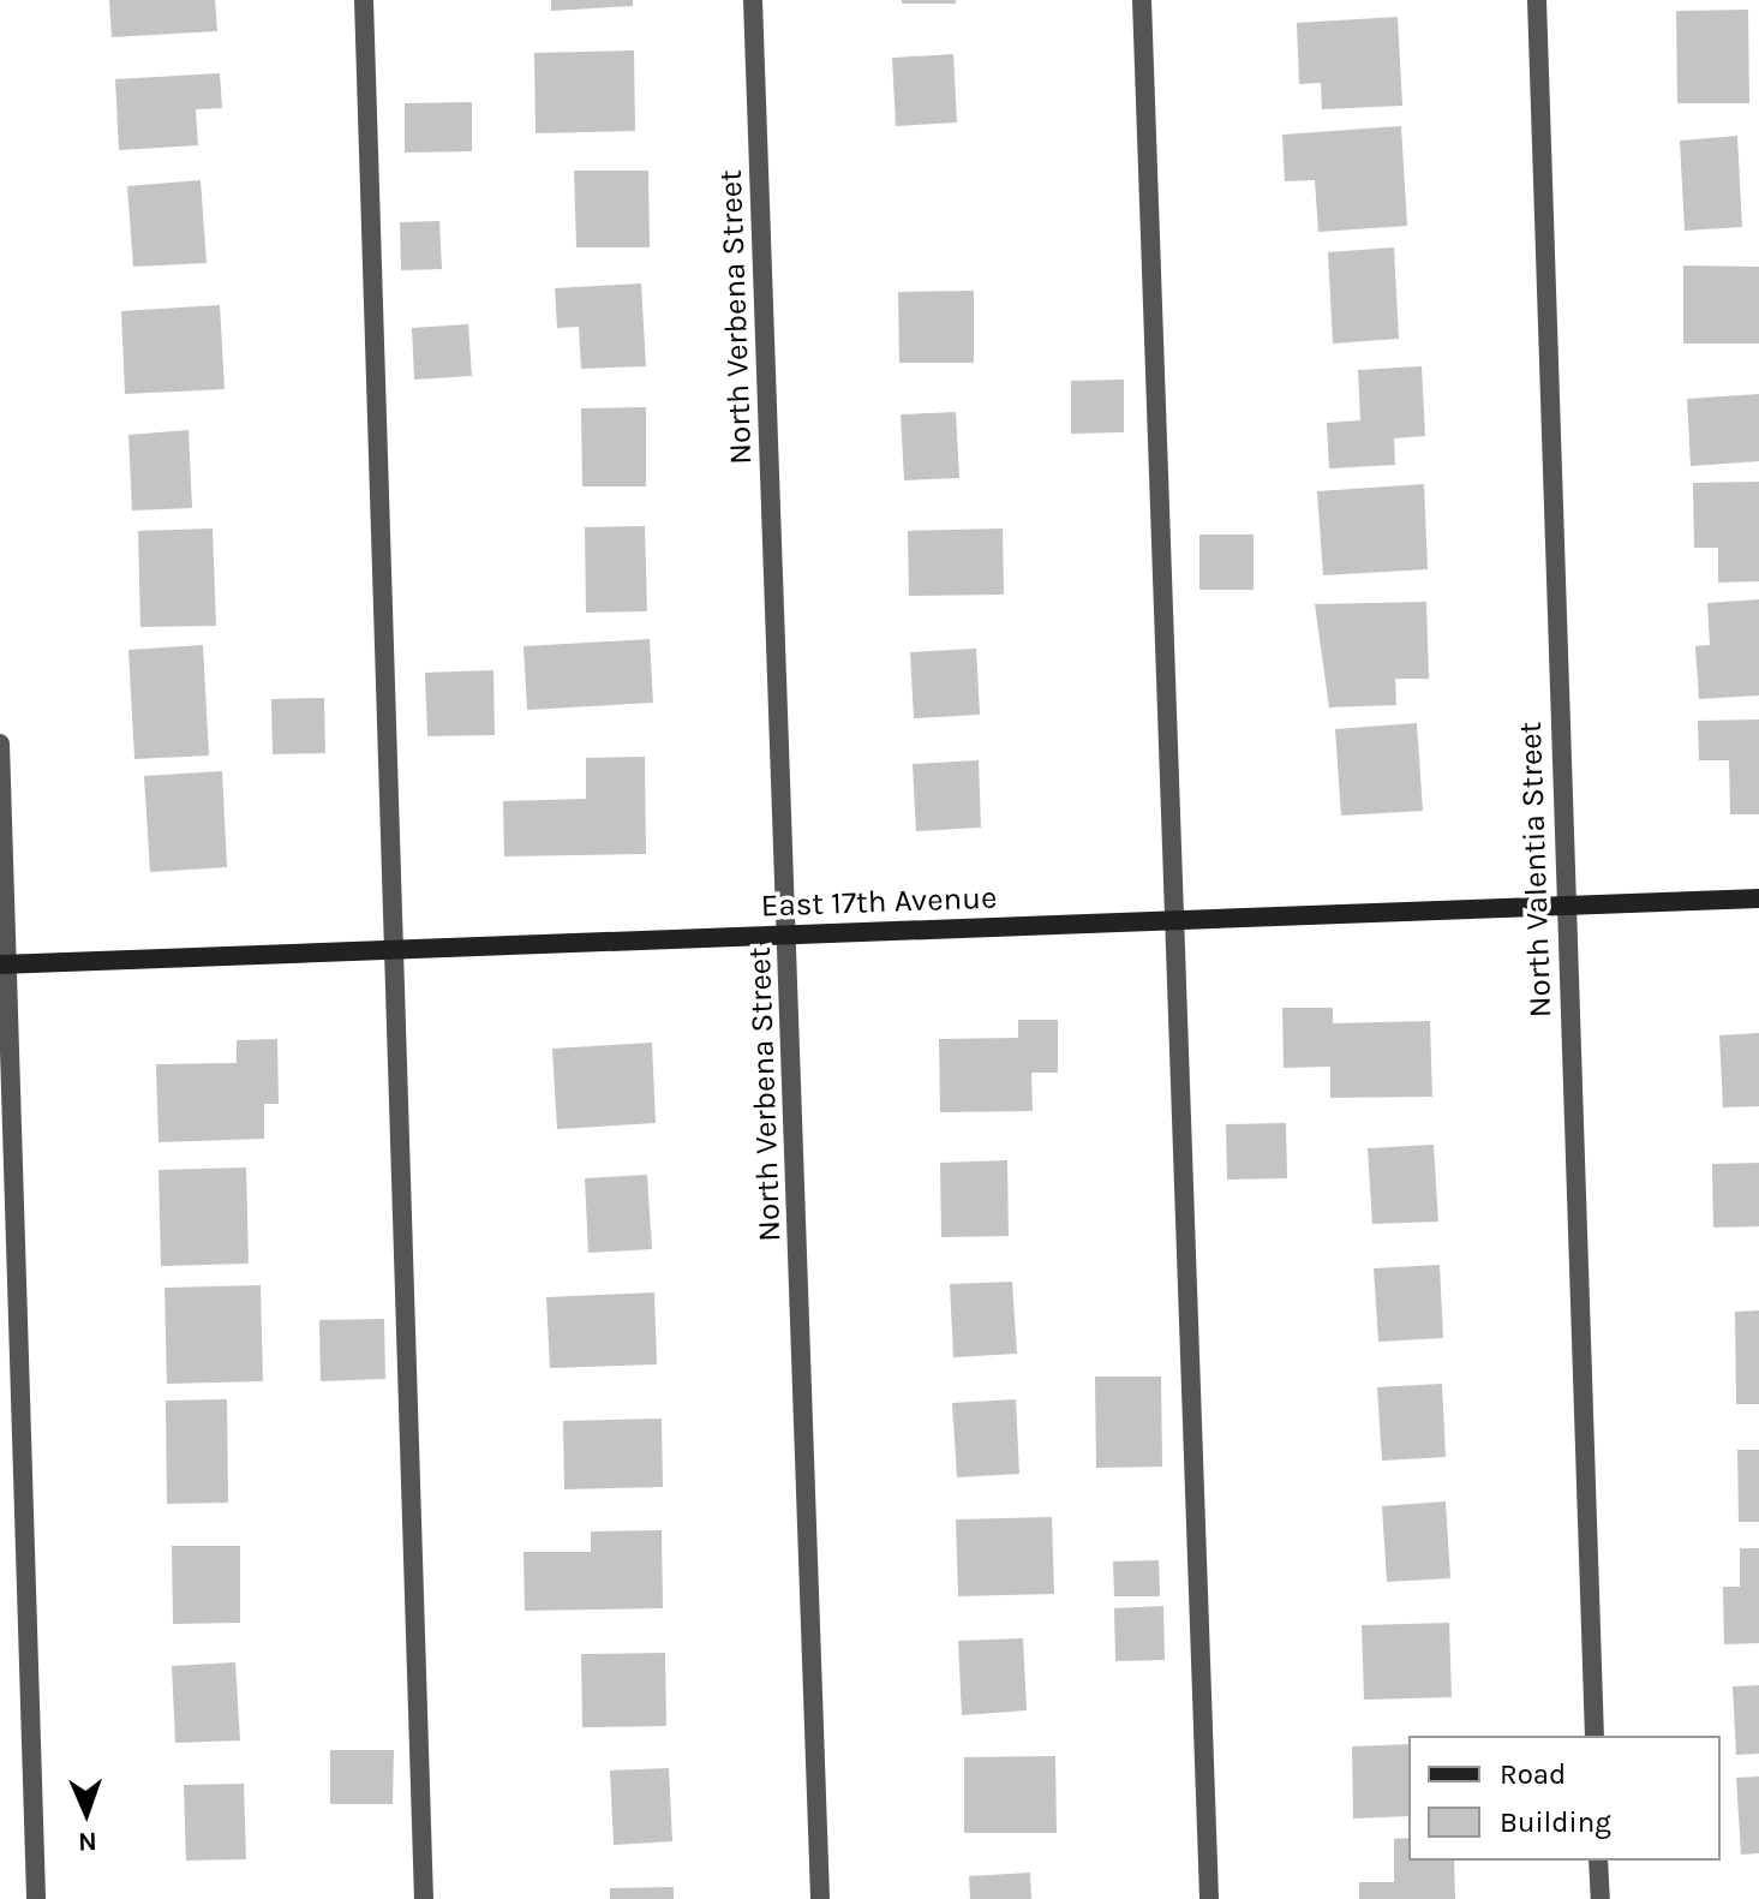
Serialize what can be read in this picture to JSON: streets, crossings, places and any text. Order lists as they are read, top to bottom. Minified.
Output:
{"streets":{"street":["North Verbena Street","North Valentia Street","East 17th Avenue"]},"crossings":[["North Verbena Street","East 17th Avenue"],["North Valentia Street","East 17th Avenue"]],"legend":["Road","Building"],"north":"bottom"}
